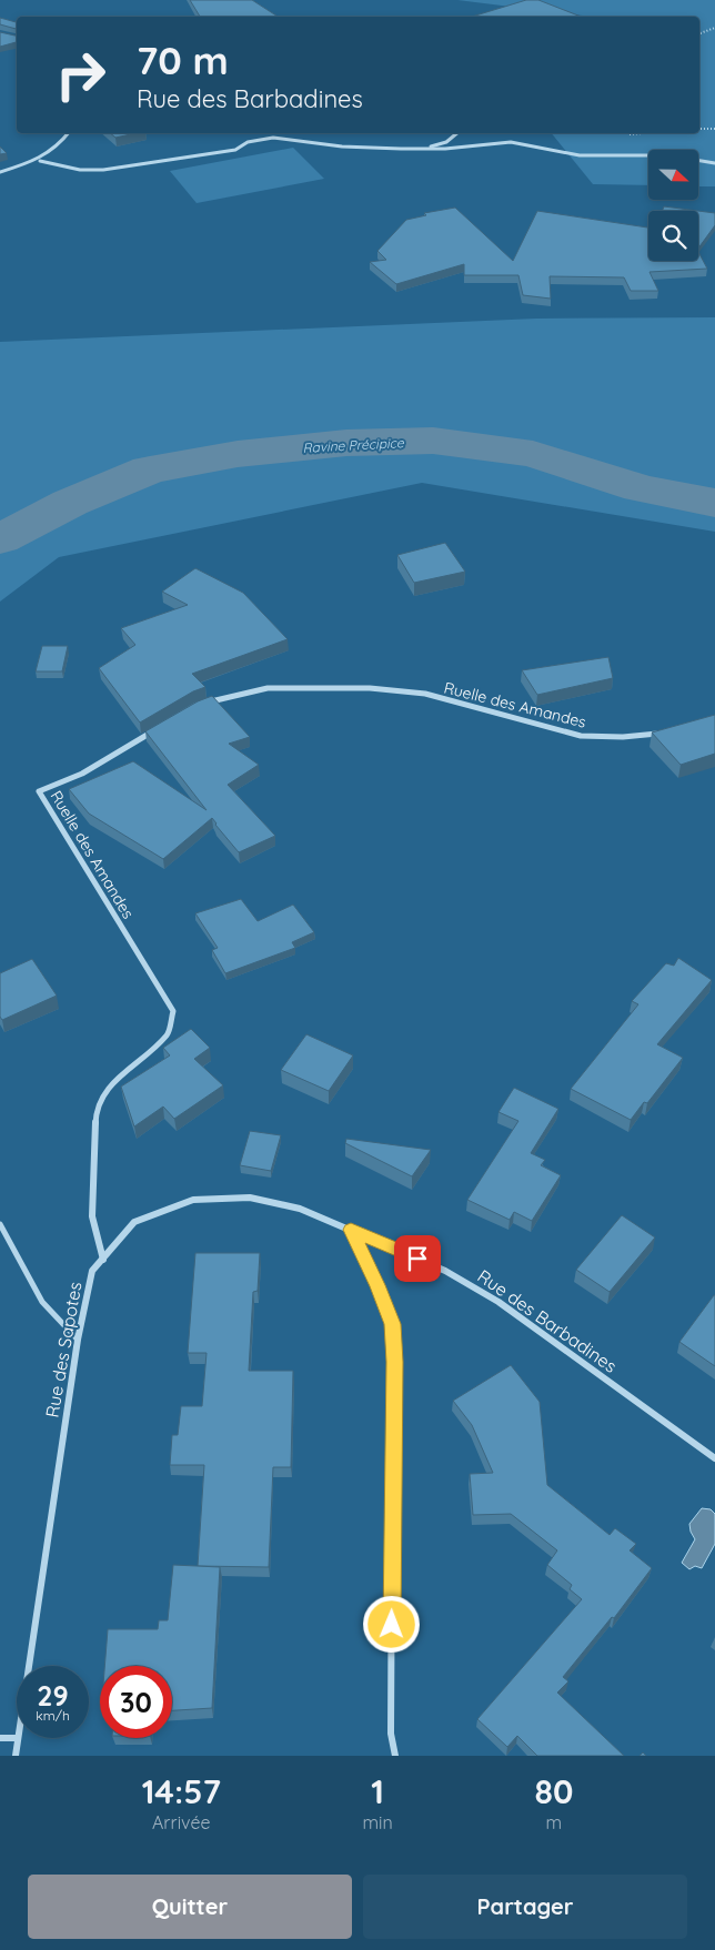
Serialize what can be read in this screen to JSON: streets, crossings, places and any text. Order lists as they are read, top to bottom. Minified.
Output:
{"streets":{"street":["Ruelle des Amandes","Rue des Barbadines","Rue des Sapotes"]},"crossings":[["Ruelle des Amandes","Rue des Sapotes"],["Rue des Barbadines","Rue des Sapotes"]],"water":["Ravine Précipice"],"north":"right","page":{"turn":["70 m","Rue des Barbadines"],"speed":"29 km/h","limit":"30","eta":["14:57","Arrivée","1","min","80","m"],"buttons":["Quitter","Partager"]}}
